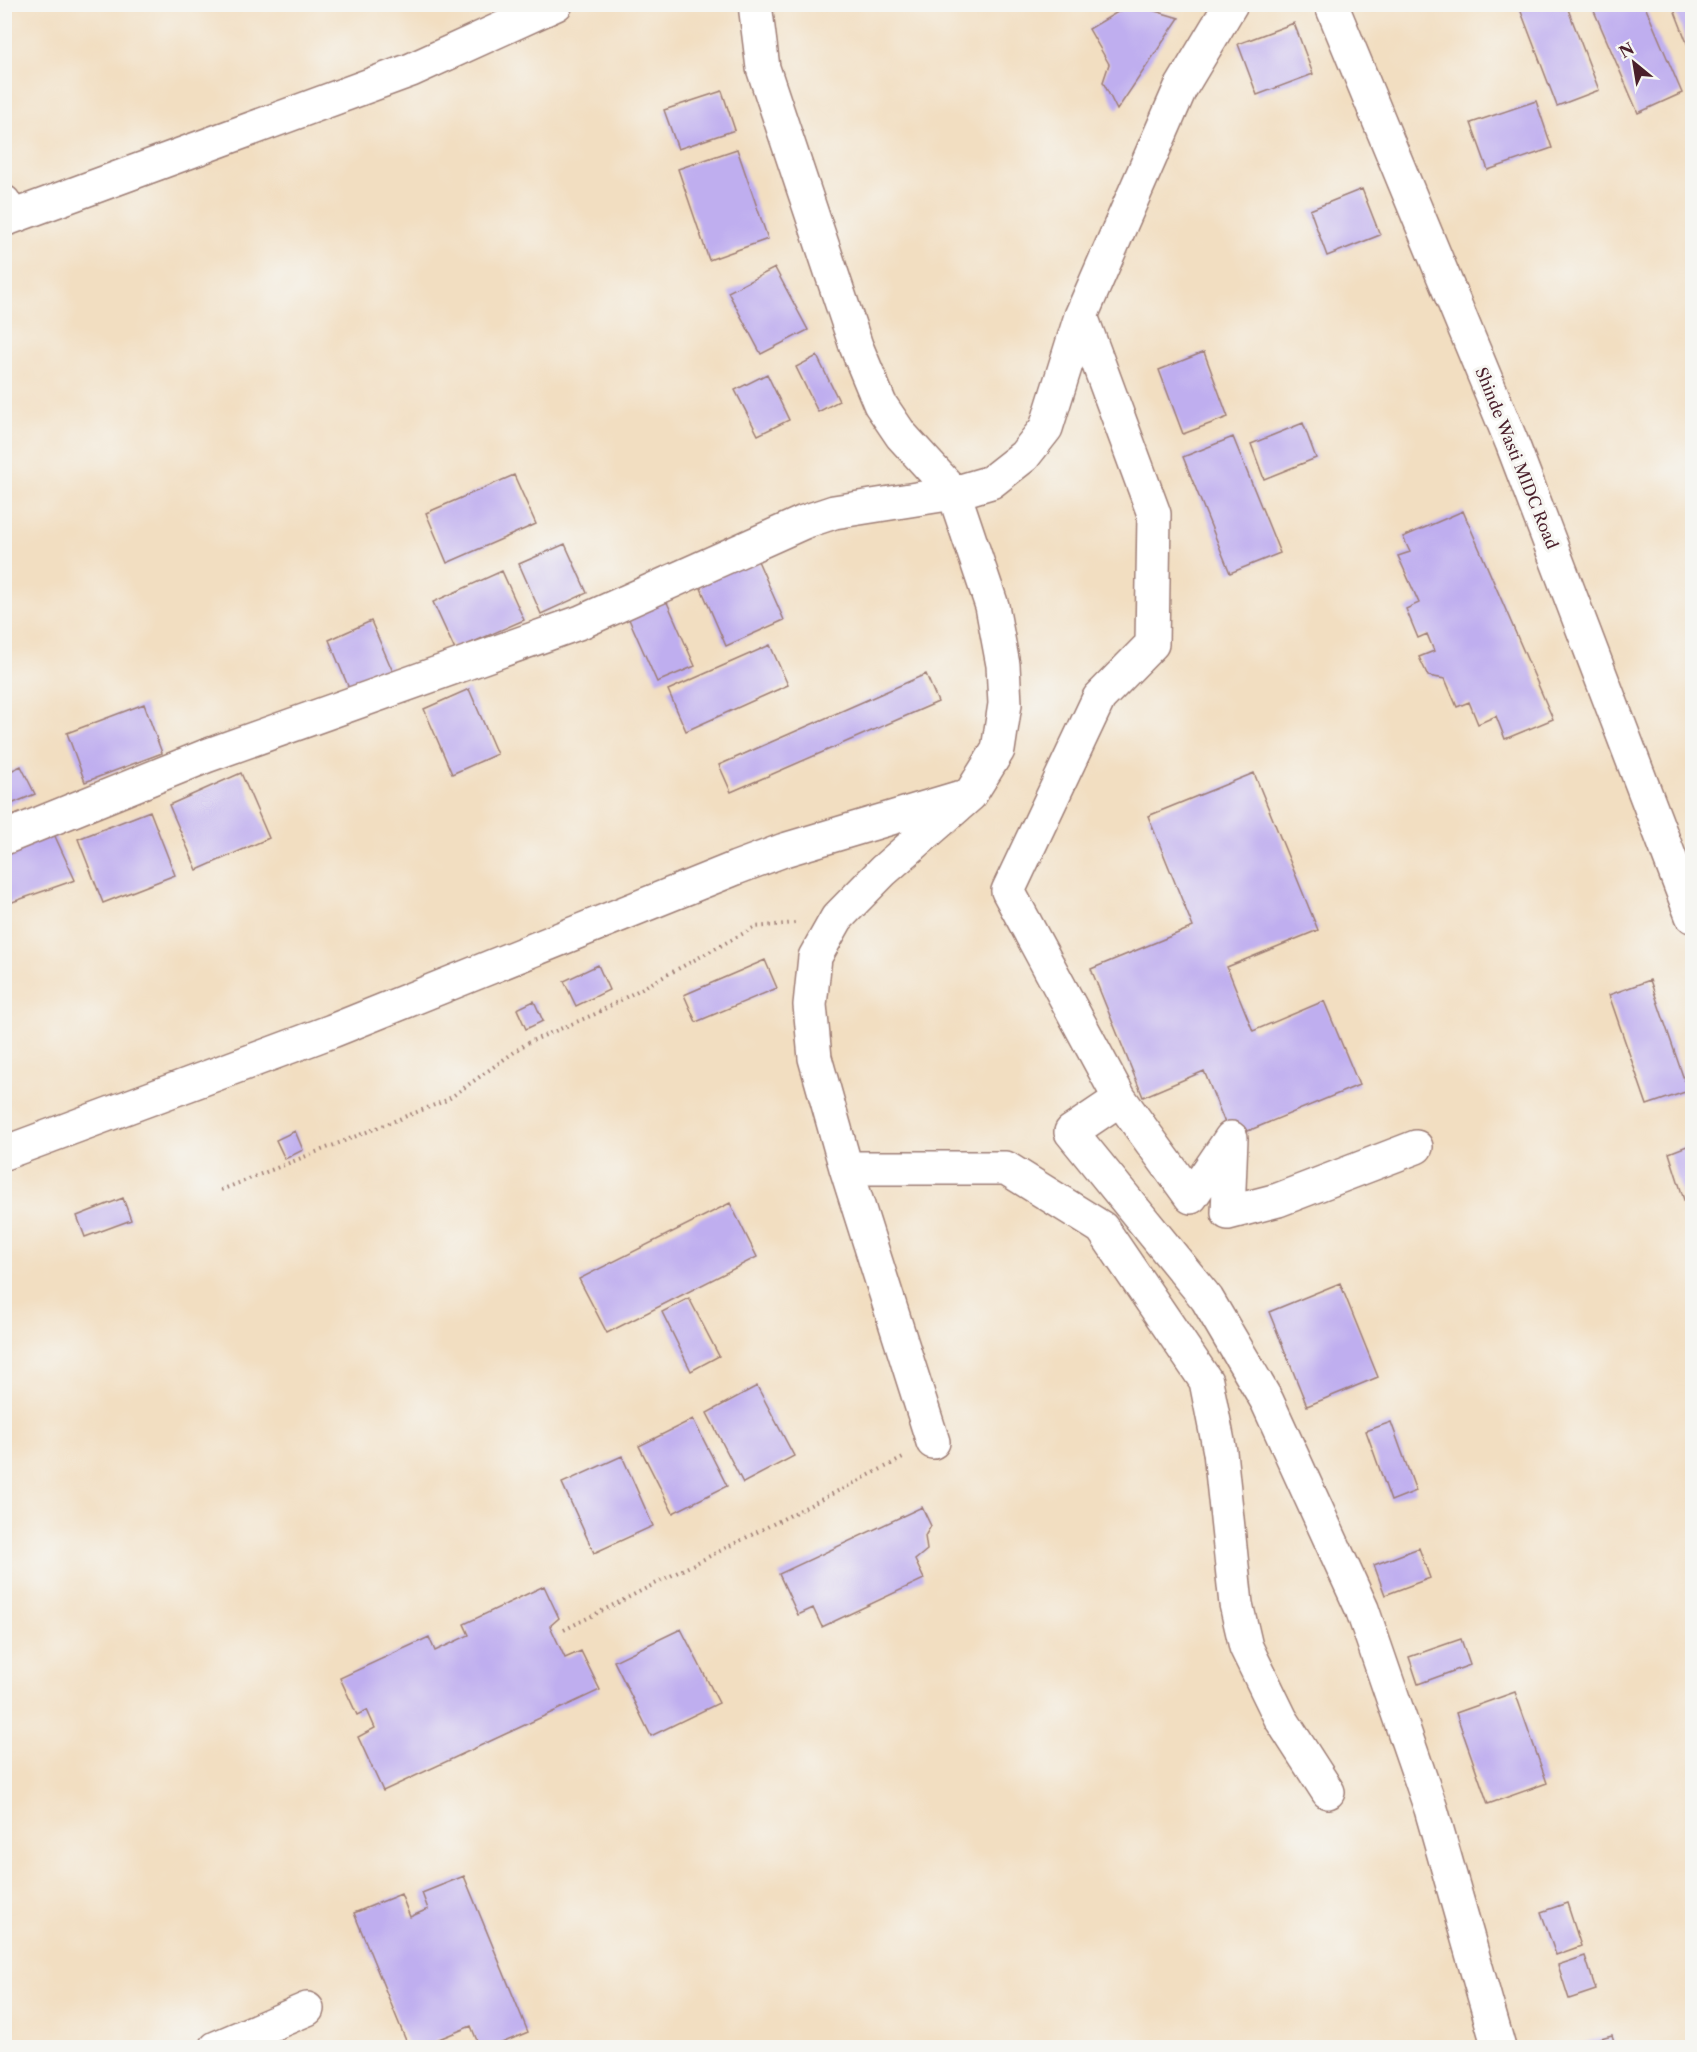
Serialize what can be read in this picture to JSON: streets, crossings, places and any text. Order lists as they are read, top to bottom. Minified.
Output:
{"streets":{"street":["Shinde Wasti MIDC Road"]},"north":"top left"}
